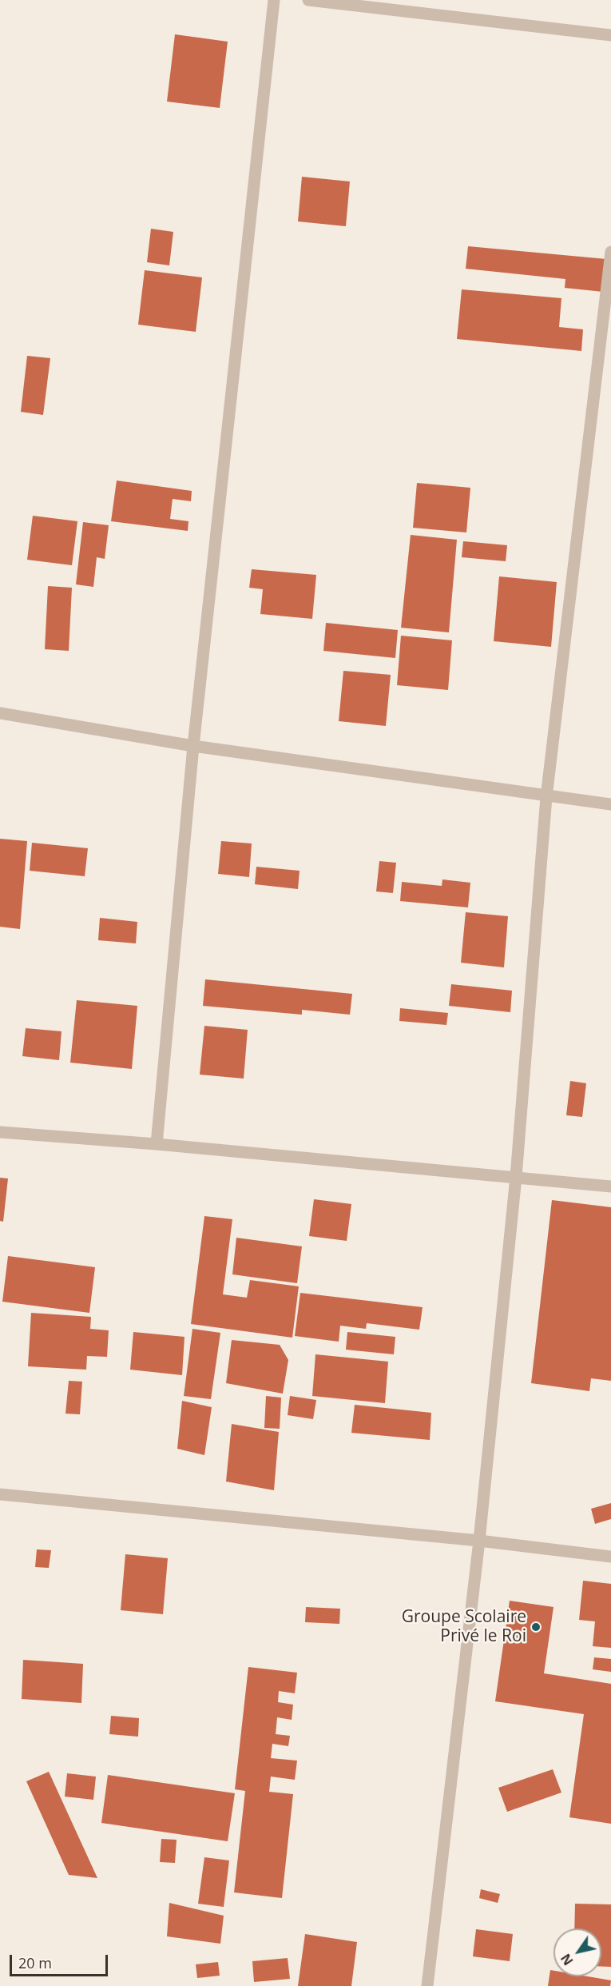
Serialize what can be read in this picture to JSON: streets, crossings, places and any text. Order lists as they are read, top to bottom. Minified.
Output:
{"places":["Groupe Scolaire Privé le Roi"],"scale_bar":"20 m","north":"bottom left"}
